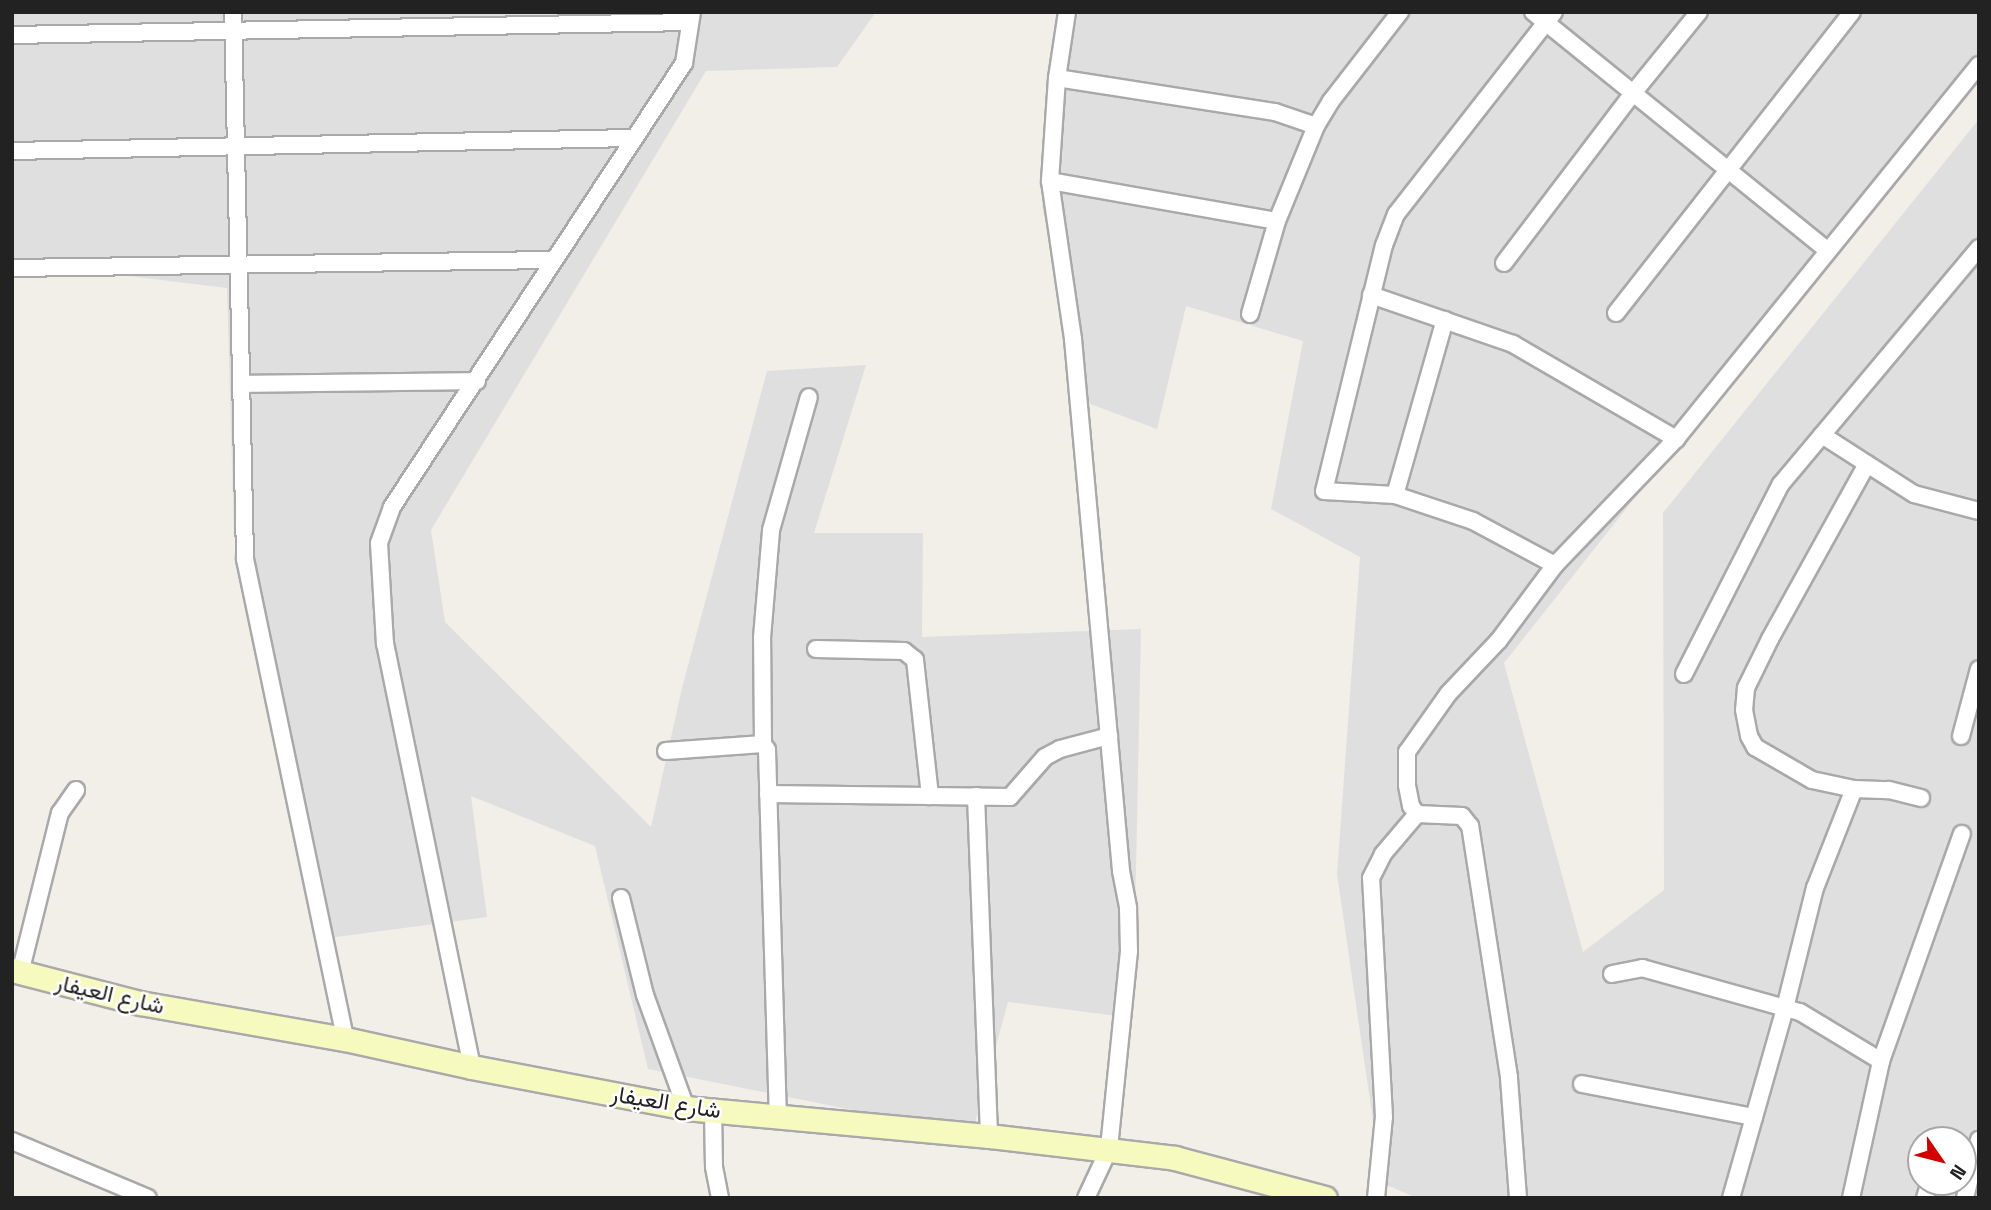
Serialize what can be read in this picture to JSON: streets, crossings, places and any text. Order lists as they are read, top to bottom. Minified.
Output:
{"streets":{"main road":["شارع العيفار"]},"north":"bottom right"}
